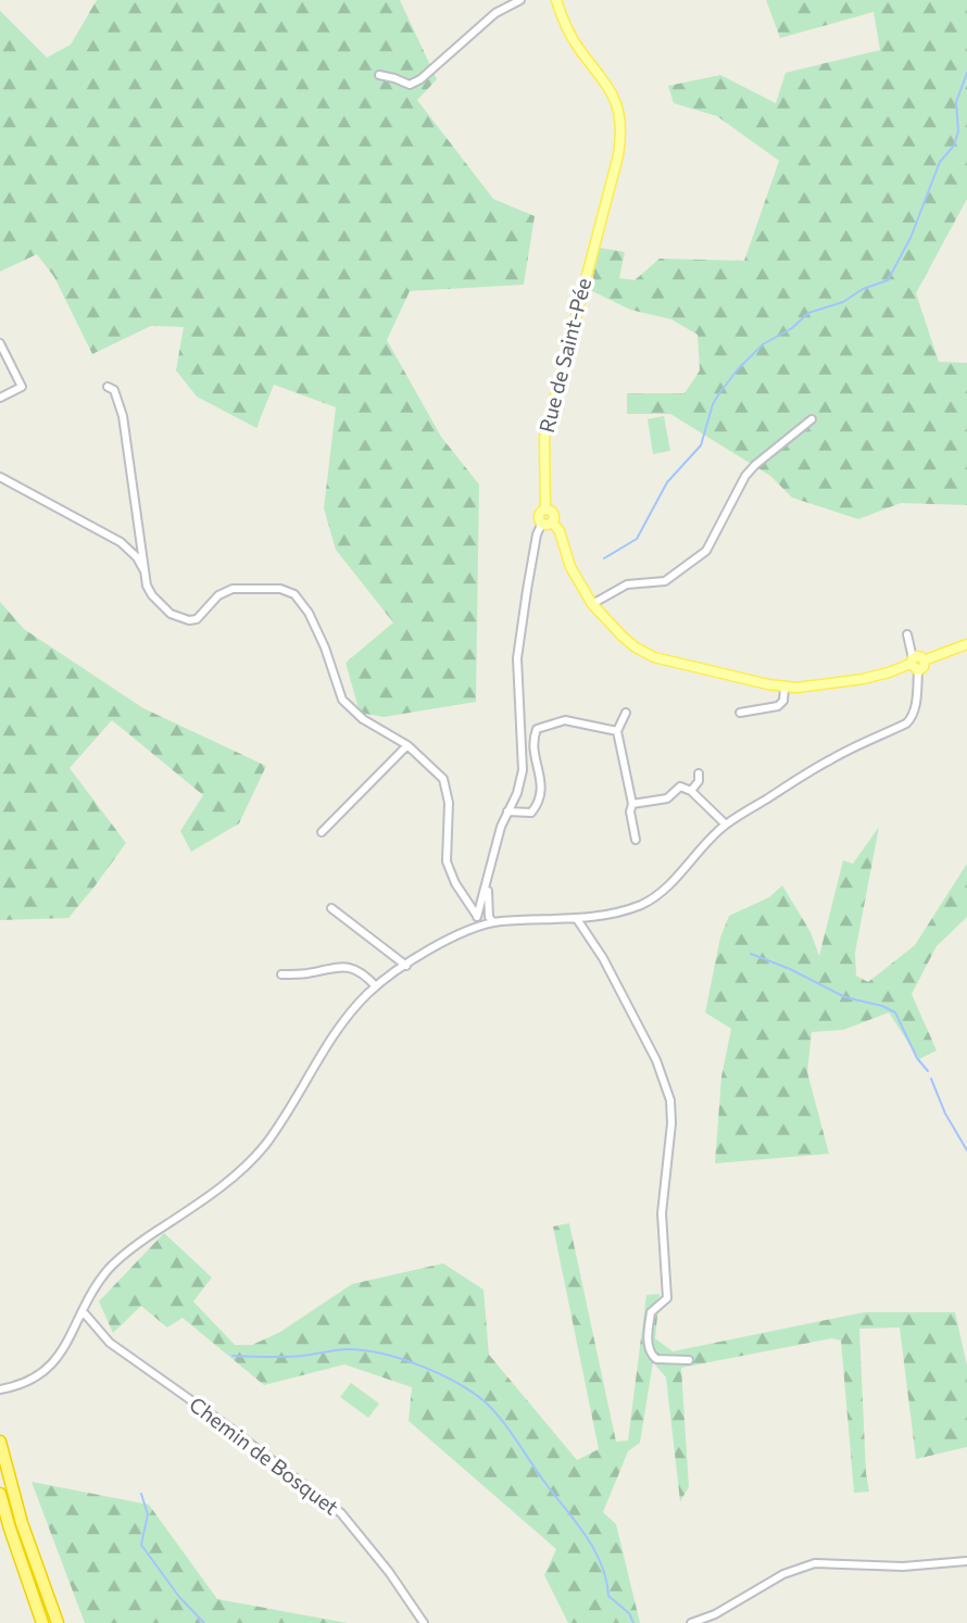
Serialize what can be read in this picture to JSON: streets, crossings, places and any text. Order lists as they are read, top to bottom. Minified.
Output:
{"streets":{"main road":["Rue de Saint-Pée"],"street":["Chemin de Bosquet"]}}
